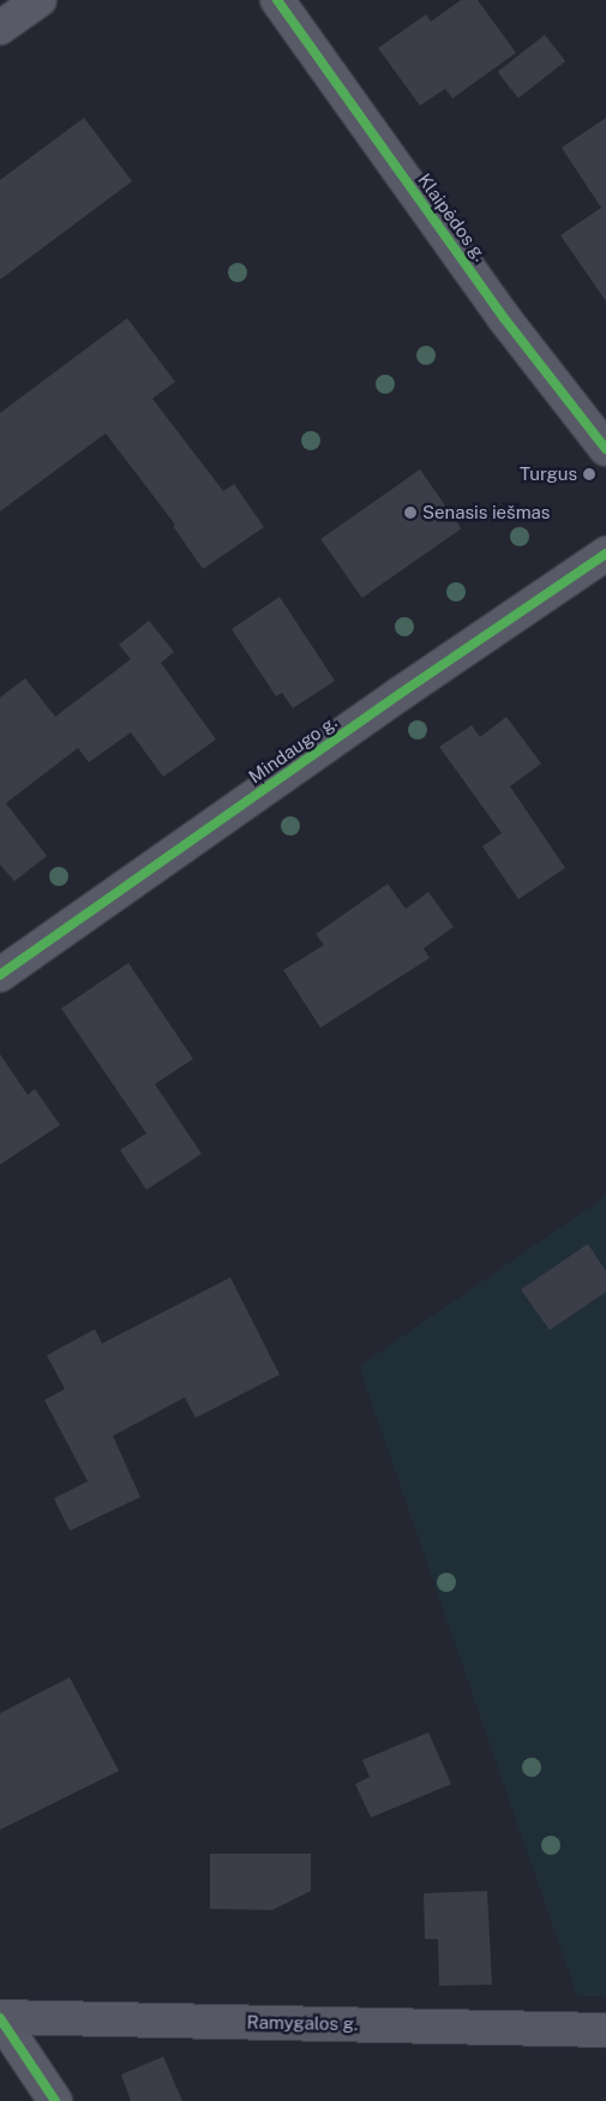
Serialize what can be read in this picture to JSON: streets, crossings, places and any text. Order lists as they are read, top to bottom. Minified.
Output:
{"streets":{"main road":["Ramygalos g."],"street":["Klaipėdos g.","Mindaugo g."]},"places":["Turgus","Senasis iešmas"]}
